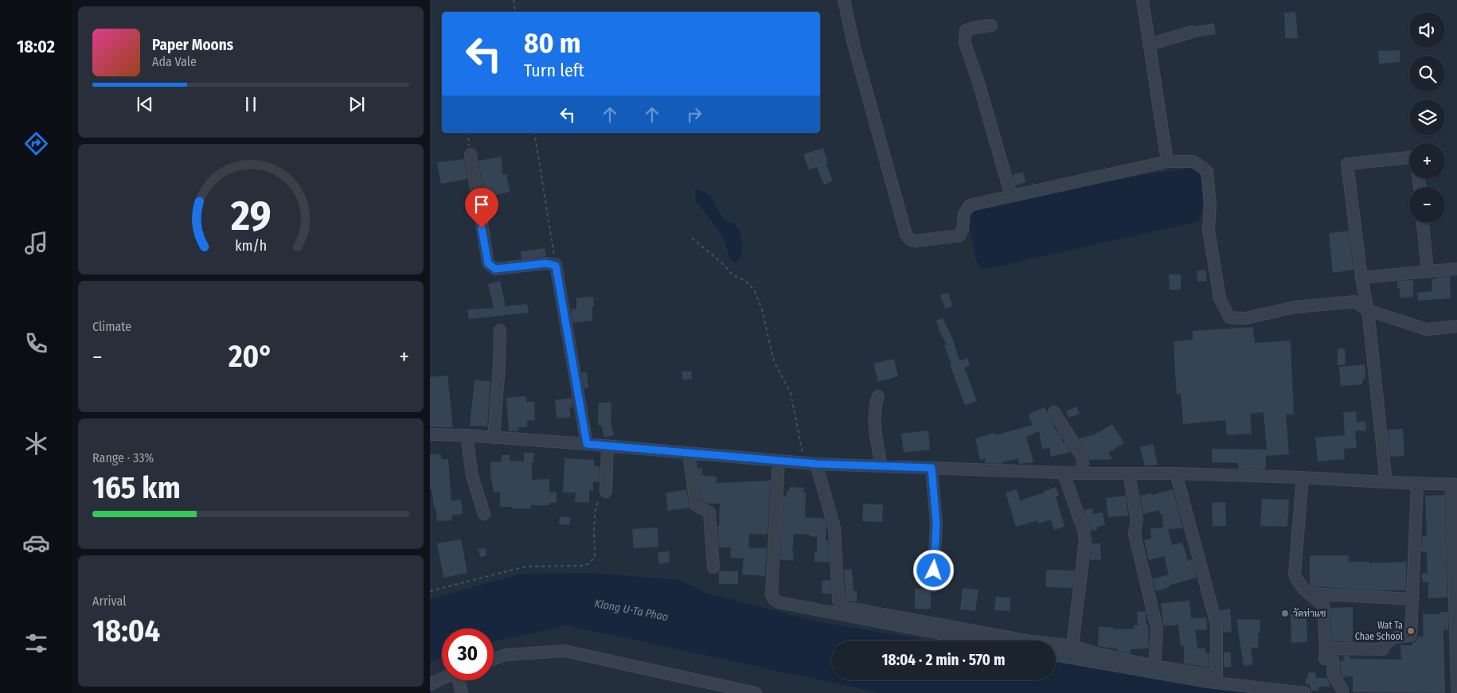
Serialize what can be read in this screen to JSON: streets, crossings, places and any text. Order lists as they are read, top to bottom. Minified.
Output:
{"water":["Klong U-Ta Phao"],"places":["วัดท่าแซ","Wat Ta Chae School"],"page":{"tabs":"18:02","map_buttons":["+","−"],"turn":["80 m","Turn left"],"song":["Paper Moons","Ada Vale"],"tile":["Climate",["Range · 33%","165 km"],["Arrival","18:04"]],"heat":["−","20°","+"],"limit":"30","trip":"18:04 · 2 min · 570 m","gauge":["29","km/h"]}}
